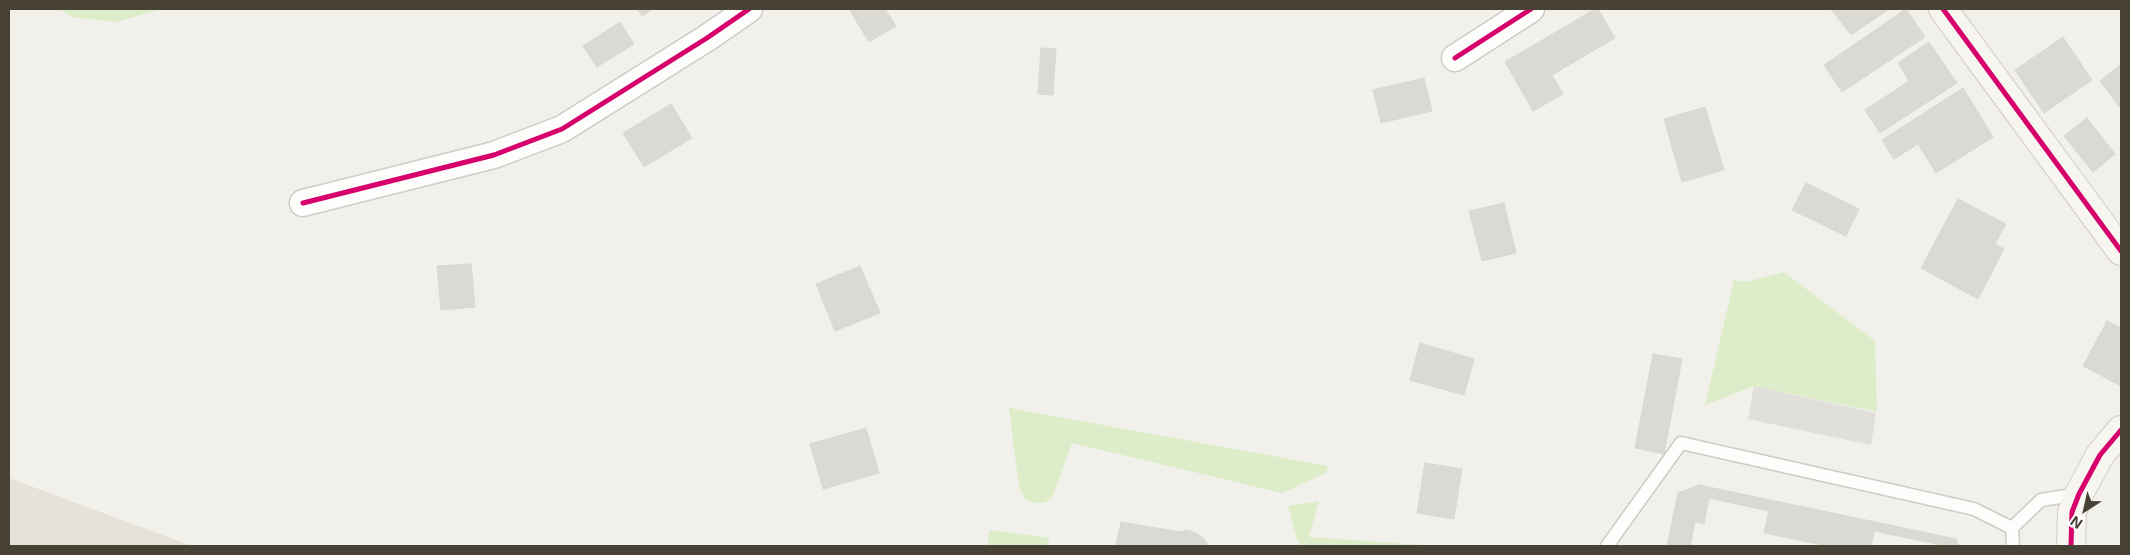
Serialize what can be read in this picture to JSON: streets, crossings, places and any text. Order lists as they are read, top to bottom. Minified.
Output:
{"north":"bottom left"}
